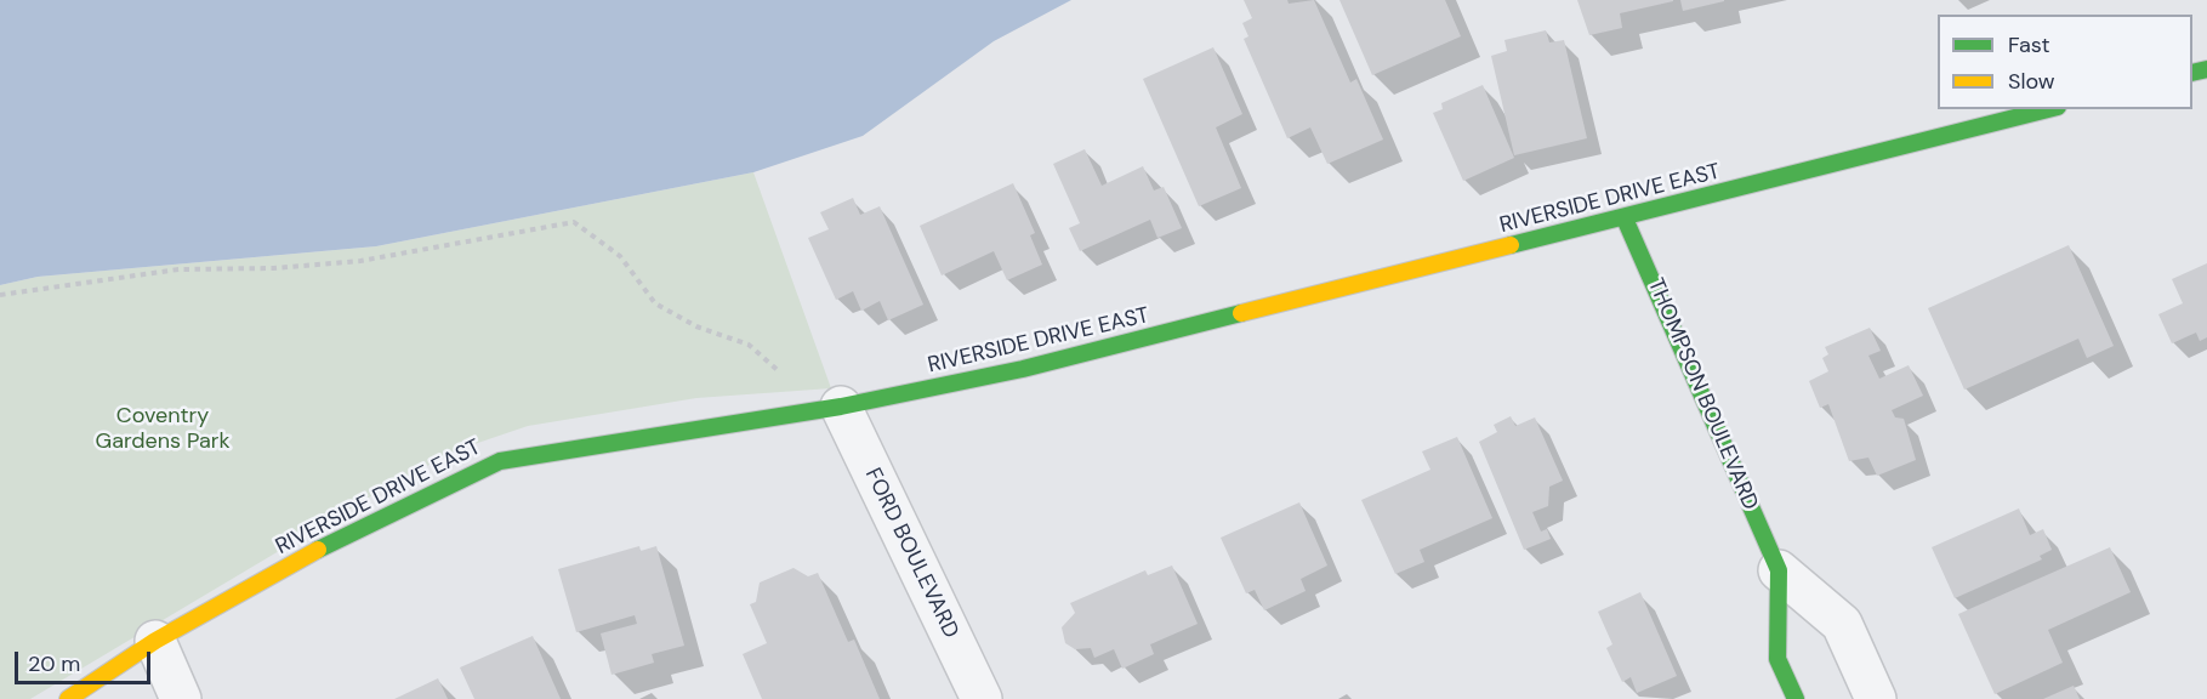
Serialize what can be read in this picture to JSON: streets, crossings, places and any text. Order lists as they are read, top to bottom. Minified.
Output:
{"streets":{"main road":["RIVERSIDE DRIVE EAST","THOMPSON BOULEVARD"],"street":["FORD BOULEVARD"]},"crossings":[["RIVERSIDE DRIVE EAST","THOMPSON BOULEVARD"],["RIVERSIDE DRIVE EAST","FORD BOULEVARD"]],"parks":["Coventry Gardens Park"],"legend":["Fast","Slow"],"scale_bar":"20 m"}
